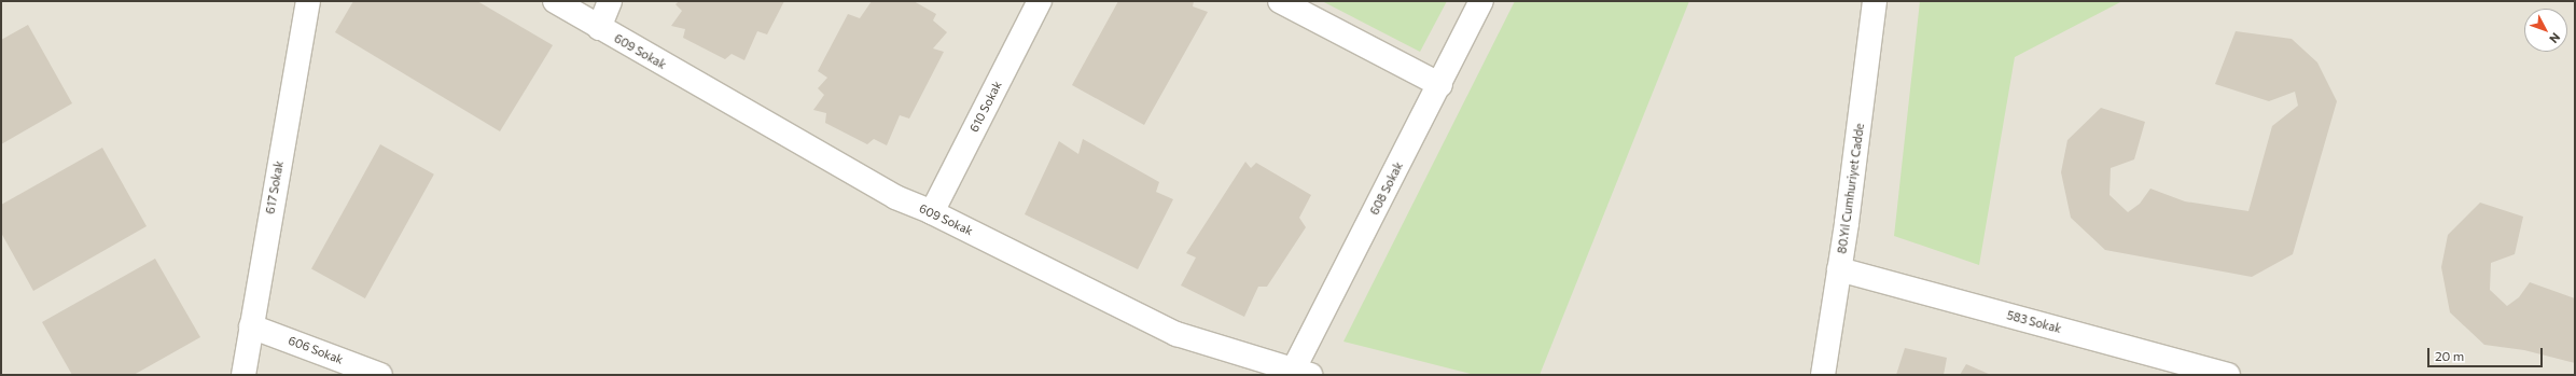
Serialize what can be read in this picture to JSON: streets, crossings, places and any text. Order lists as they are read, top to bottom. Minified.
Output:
{"streets":{"street":["609 Sokak","610 Sokak","617 Sokak","608 Sokak","80.Yıl Cumhuriyet Cadde","583 Sokak","606 Sokak"]},"crossings":[["609 Sokak","610 Sokak"],["609 Sokak","608 Sokak"],["617 Sokak","606 Sokak"],["80.Yıl Cumhuriyet Cadde","583 Sokak"]],"scale_bar":"20 m","north":"bottom right"}
